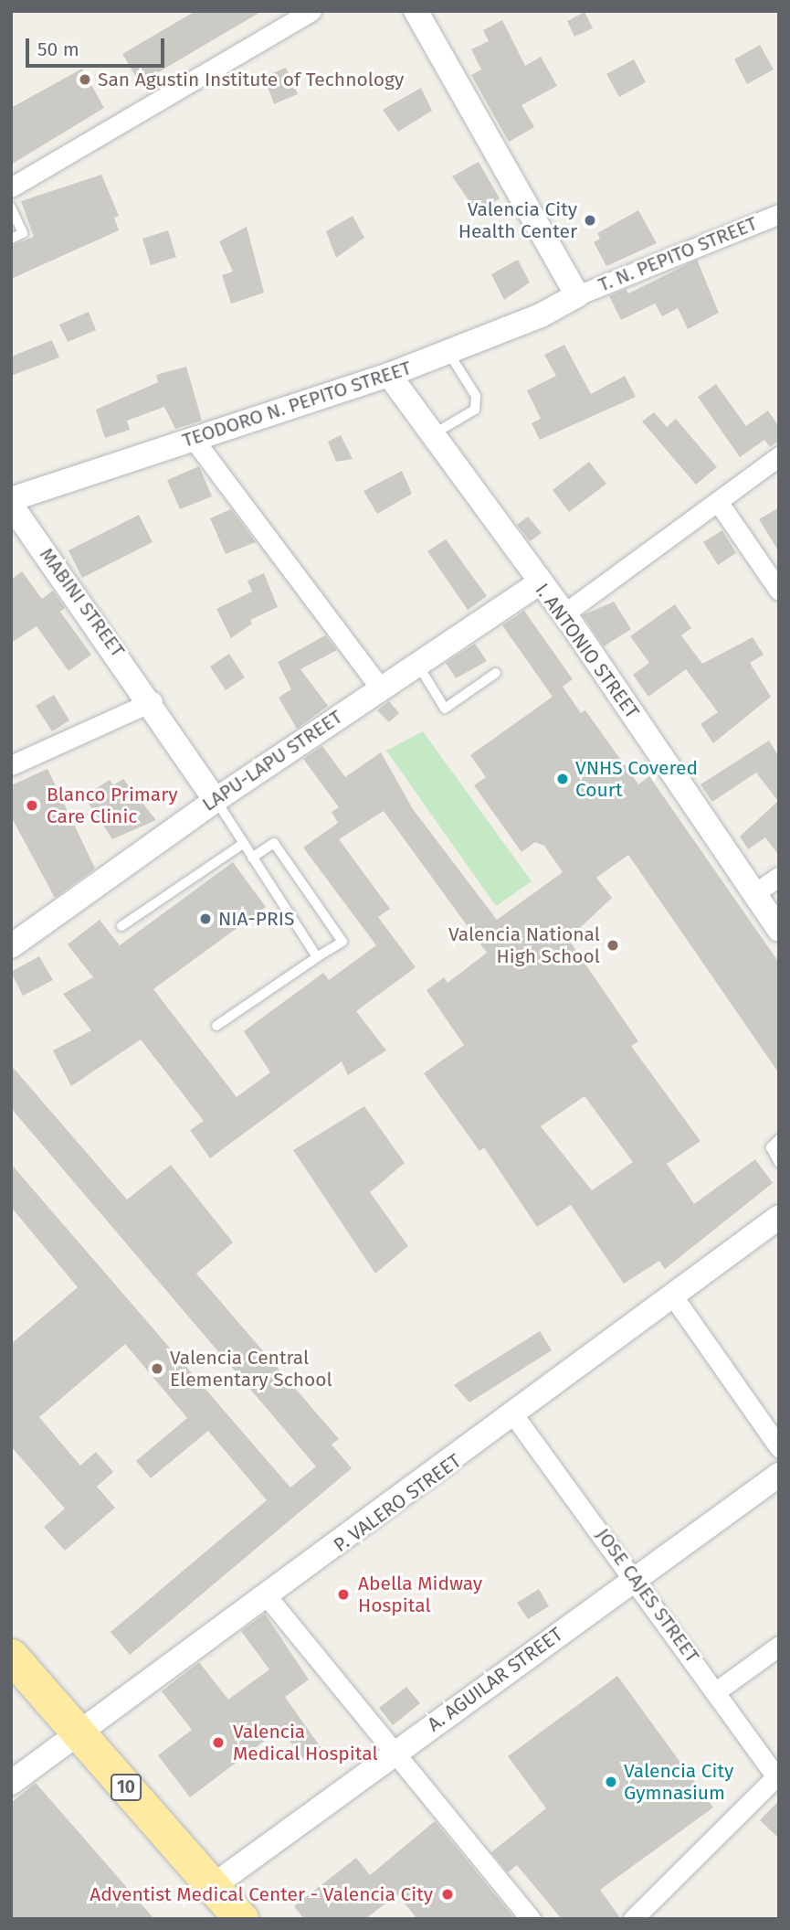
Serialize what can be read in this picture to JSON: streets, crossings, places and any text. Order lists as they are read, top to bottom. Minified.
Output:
{"streets":{"highway":["10"],"street":["T. N. PEPITO STREET","TEODORO N. PEPITO STREET","MABINI STREET","I. ANTONIO STREET","LAPU-LAPU STREET","P. VALERO STREET","JOSE CAJES STREET","A. AGUILAR STREET"]},"crossings":[["T. N. PEPITO STREET","TEODORO N. PEPITO STREET"],["TEODORO N. PEPITO STREET","I. ANTONIO STREET"],["MABINI STREET","LAPU-LAPU STREET"],["I. ANTONIO STREET","LAPU-LAPU STREET"],["P. VALERO STREET","JOSE CAJES STREET"],["P. VALERO STREET","10"],["JOSE CAJES STREET","A. AGUILAR STREET"],["A. AGUILAR STREET","10"]],"places":["San Agustin Institute of Technology","Valencia City Health Center","VNHS Covered Court","Blanco Primary Care Clinic","NIA-PRIS","Valencia National High School","Valencia Central Elementary School","Abella Midway Hospital","Valencia Medical Hospital","Valencia City Gymnasium","Adventist Medical Center - Valencia City"],"scale_bar":"50 m"}
